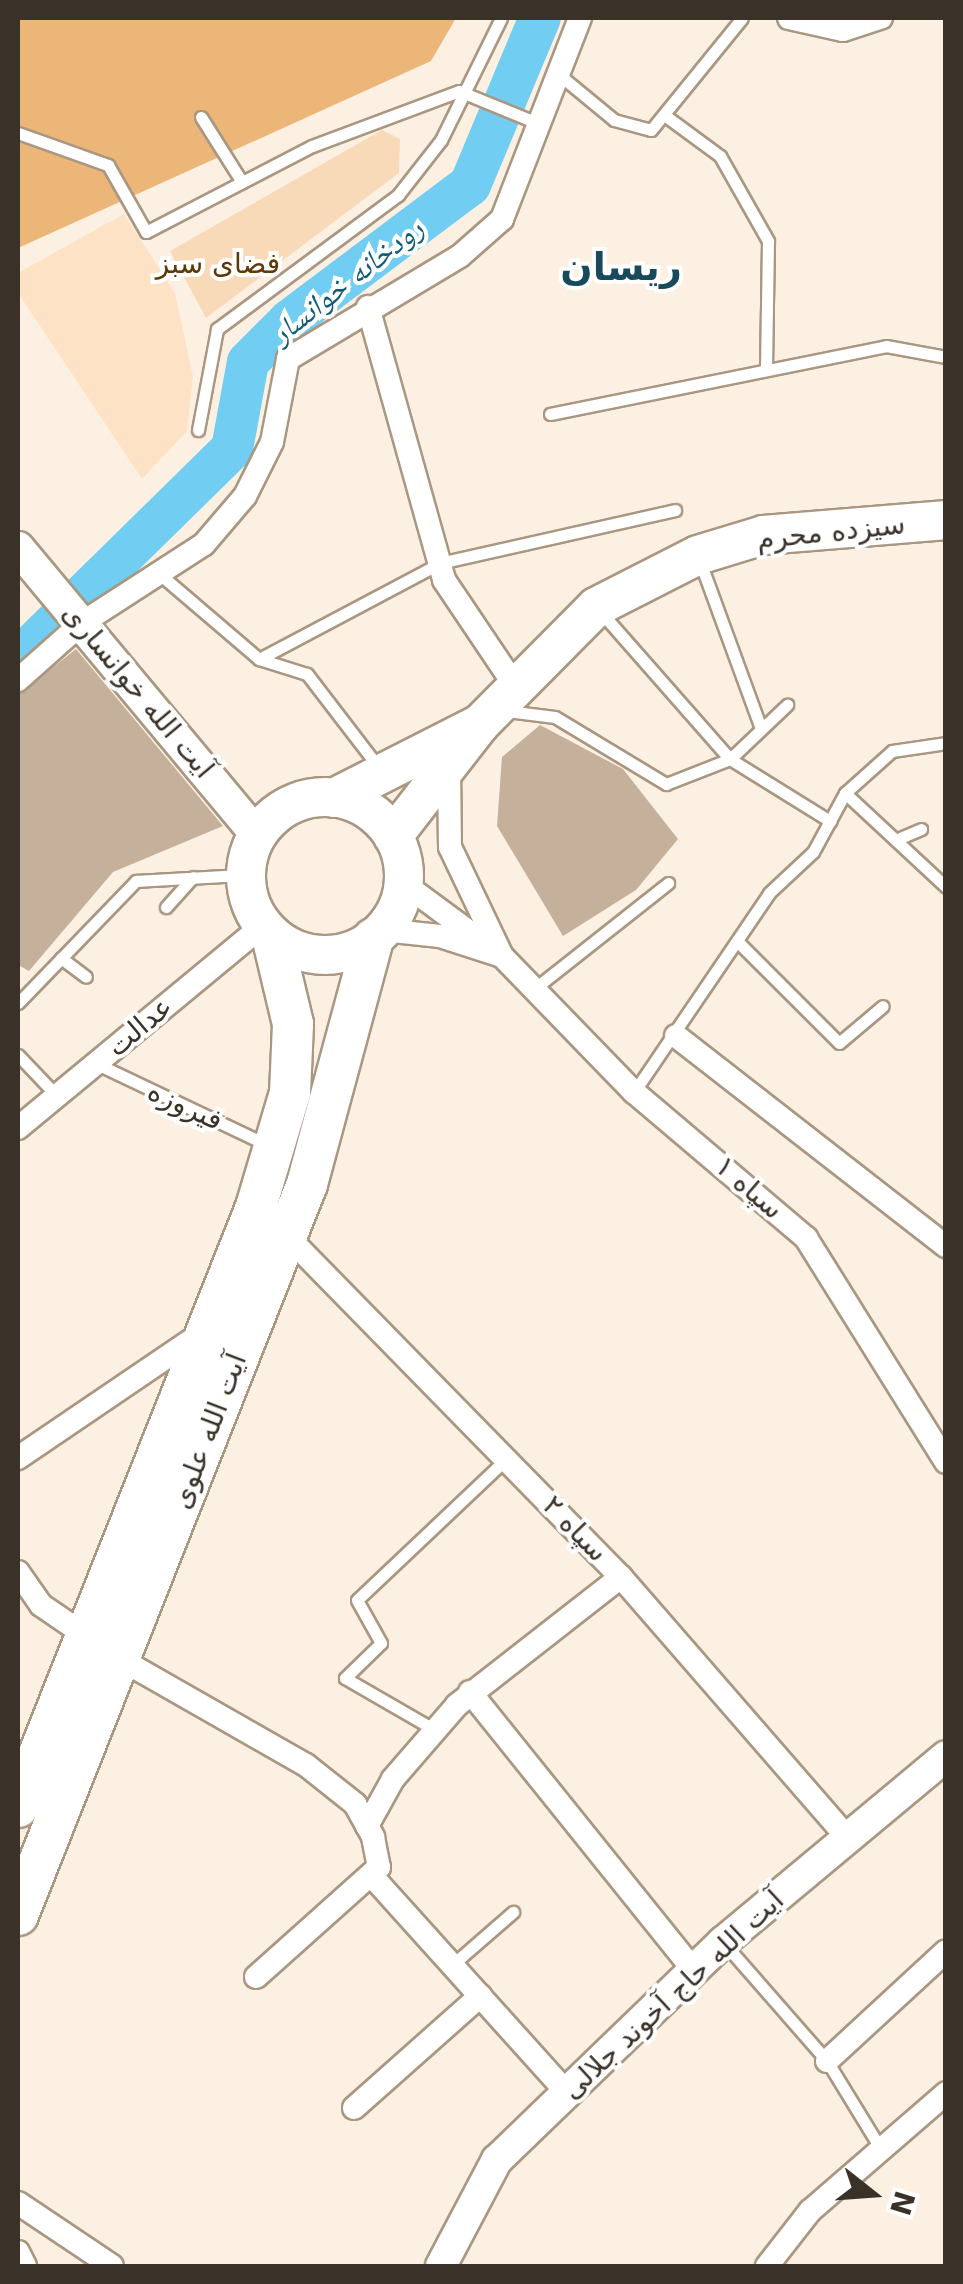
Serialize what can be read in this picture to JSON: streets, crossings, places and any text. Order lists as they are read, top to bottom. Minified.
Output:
{"streets":{"highway":["آیت الله علوی"],"main road":["سیزده محرم","آیت الله خوانساری"],"street":["عدالت","سپاه ۱","سپاه ۲","آیت الله حاج آخوند جلالی"],"lane":["فیروزه"]},"crossings":[["آیت الله خوانساری","عدالت"],["آیت الله خوانساری","آیت الله علوی"],["عدالت","فیروزه"],["عدالت","آیت الله علوی"],["فیروزه","آیت الله علوی"],["آیت الله علوی","سپاه ۲"],["سپاه ۲","آیت الله حاج آخوند جلالی"]],"districts":["ریسان"],"water":["رودخانه خوانسار"],"parks":["فضای سبز"],"north":"right"}
